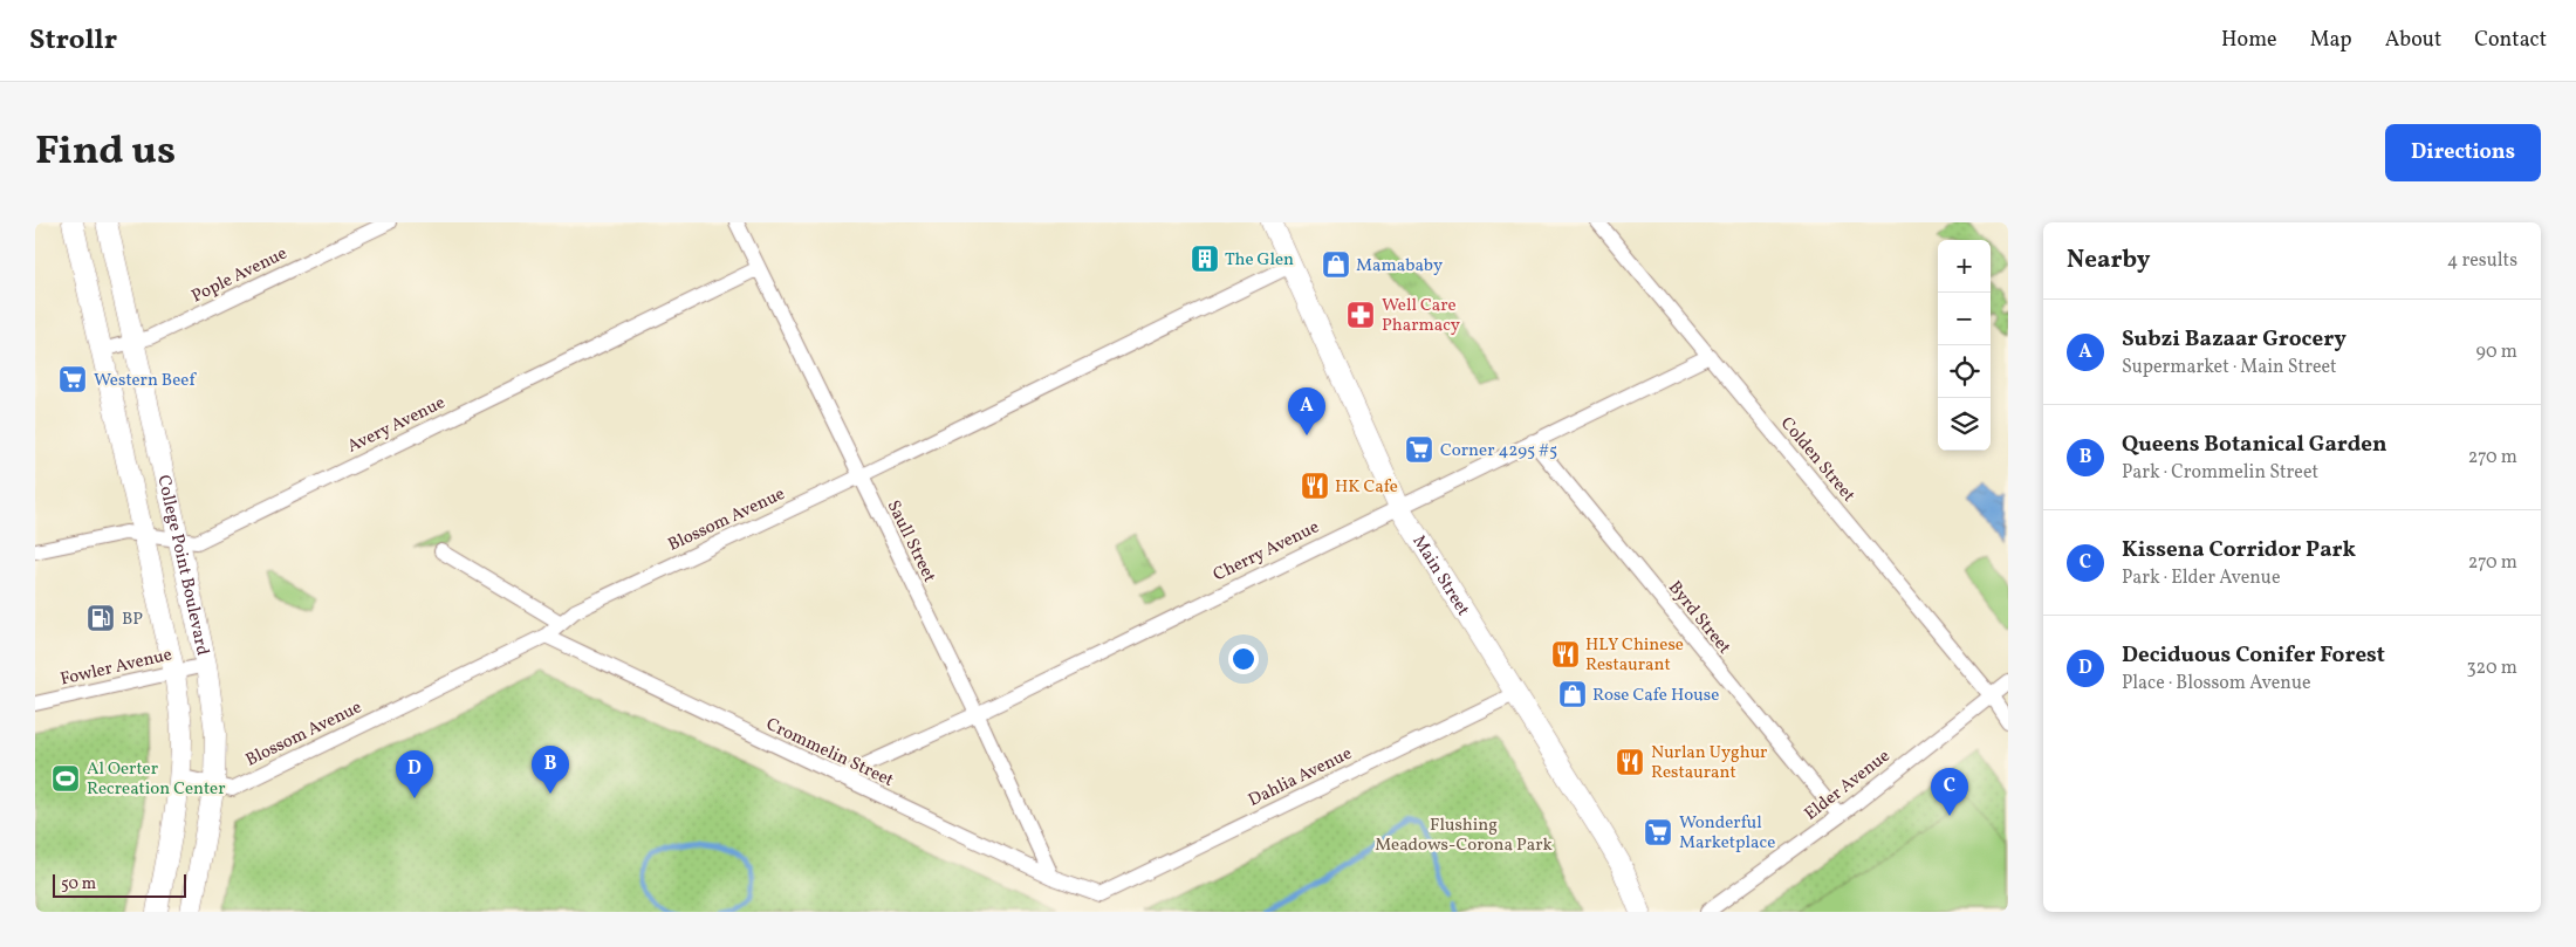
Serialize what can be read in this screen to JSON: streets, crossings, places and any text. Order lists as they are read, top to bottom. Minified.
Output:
{"streets":{"main road":["College Point Boulevard","Main Street"],"street":["Pople Avenue","Avery Avenue","Colden Street","Blossom Avenue","Saull Street","Cherry Avenue","Byrd Street","Fowler Avenue","Crommelin Street","Dahlia Avenue","Elder Avenue"]},"crossings":[["Pople Avenue","College Point Boulevard"],["Avery Avenue","Saull Street"],["Avery Avenue","College Point Boulevard"],["Colden Street","Cherry Avenue"],["Colden Street","Elder Avenue"],["Blossom Avenue","Saull Street"],["Blossom Avenue","College Point Boulevard"],["Blossom Avenue","Main Street"],["Blossom Avenue","Crommelin Street"],["Saull Street","Cherry Avenue"],["Saull Street","Crommelin Street"],["Cherry Avenue","Main Street"],["Cherry Avenue","Byrd Street"],["Cherry Avenue","Crommelin Street"],["College Point Boulevard","Fowler Avenue"],["Main Street","Dahlia Avenue"],["Byrd Street","Elder Avenue"],["Crommelin Street","Dahlia Avenue"]],"parks":["Flushing Meadows-Corona Park"],"places":{"building":["The Glen"],"shop":["Mamababy","Rose Cafe House"],"pharmacy":["Well Care Pharmacy"],"supermarket":["Western Beef","Corner 4295 #5","Wonderful Marketplace"],"restaurant":["HK Cafe","HLY Chinese Restaurant","Nurlan Uyghur Restaurant"],"fuel station":["BP"],"sports":["Al Oerter Recreation Center"]},"scale_bar":"50 m","page":{"header":"Strollr","nav":["Home","Map","About","Contact"],"title":"Find us","buttons":"Directions","heading":["Nearby","4 results"],"map_buttons":["+","−"],"list":[{"mark":"A","name":"Subzi Bazaar Grocery","note":"Supermarket · Main Street","value":"90 m"},{"mark":"B","name":"Queens Botanical Garden","note":"Park · Crommelin Street","value":"270 m"},{"mark":"C","name":"Kissena Corridor Park","note":"Park · Elder Avenue","value":"270 m"},{"mark":"D","name":"Deciduous Conifer Forest","note":"Place · Blossom Avenue","value":"320 m"}],"pins":["A","B","D","C"],"scale":"50 m"}}
